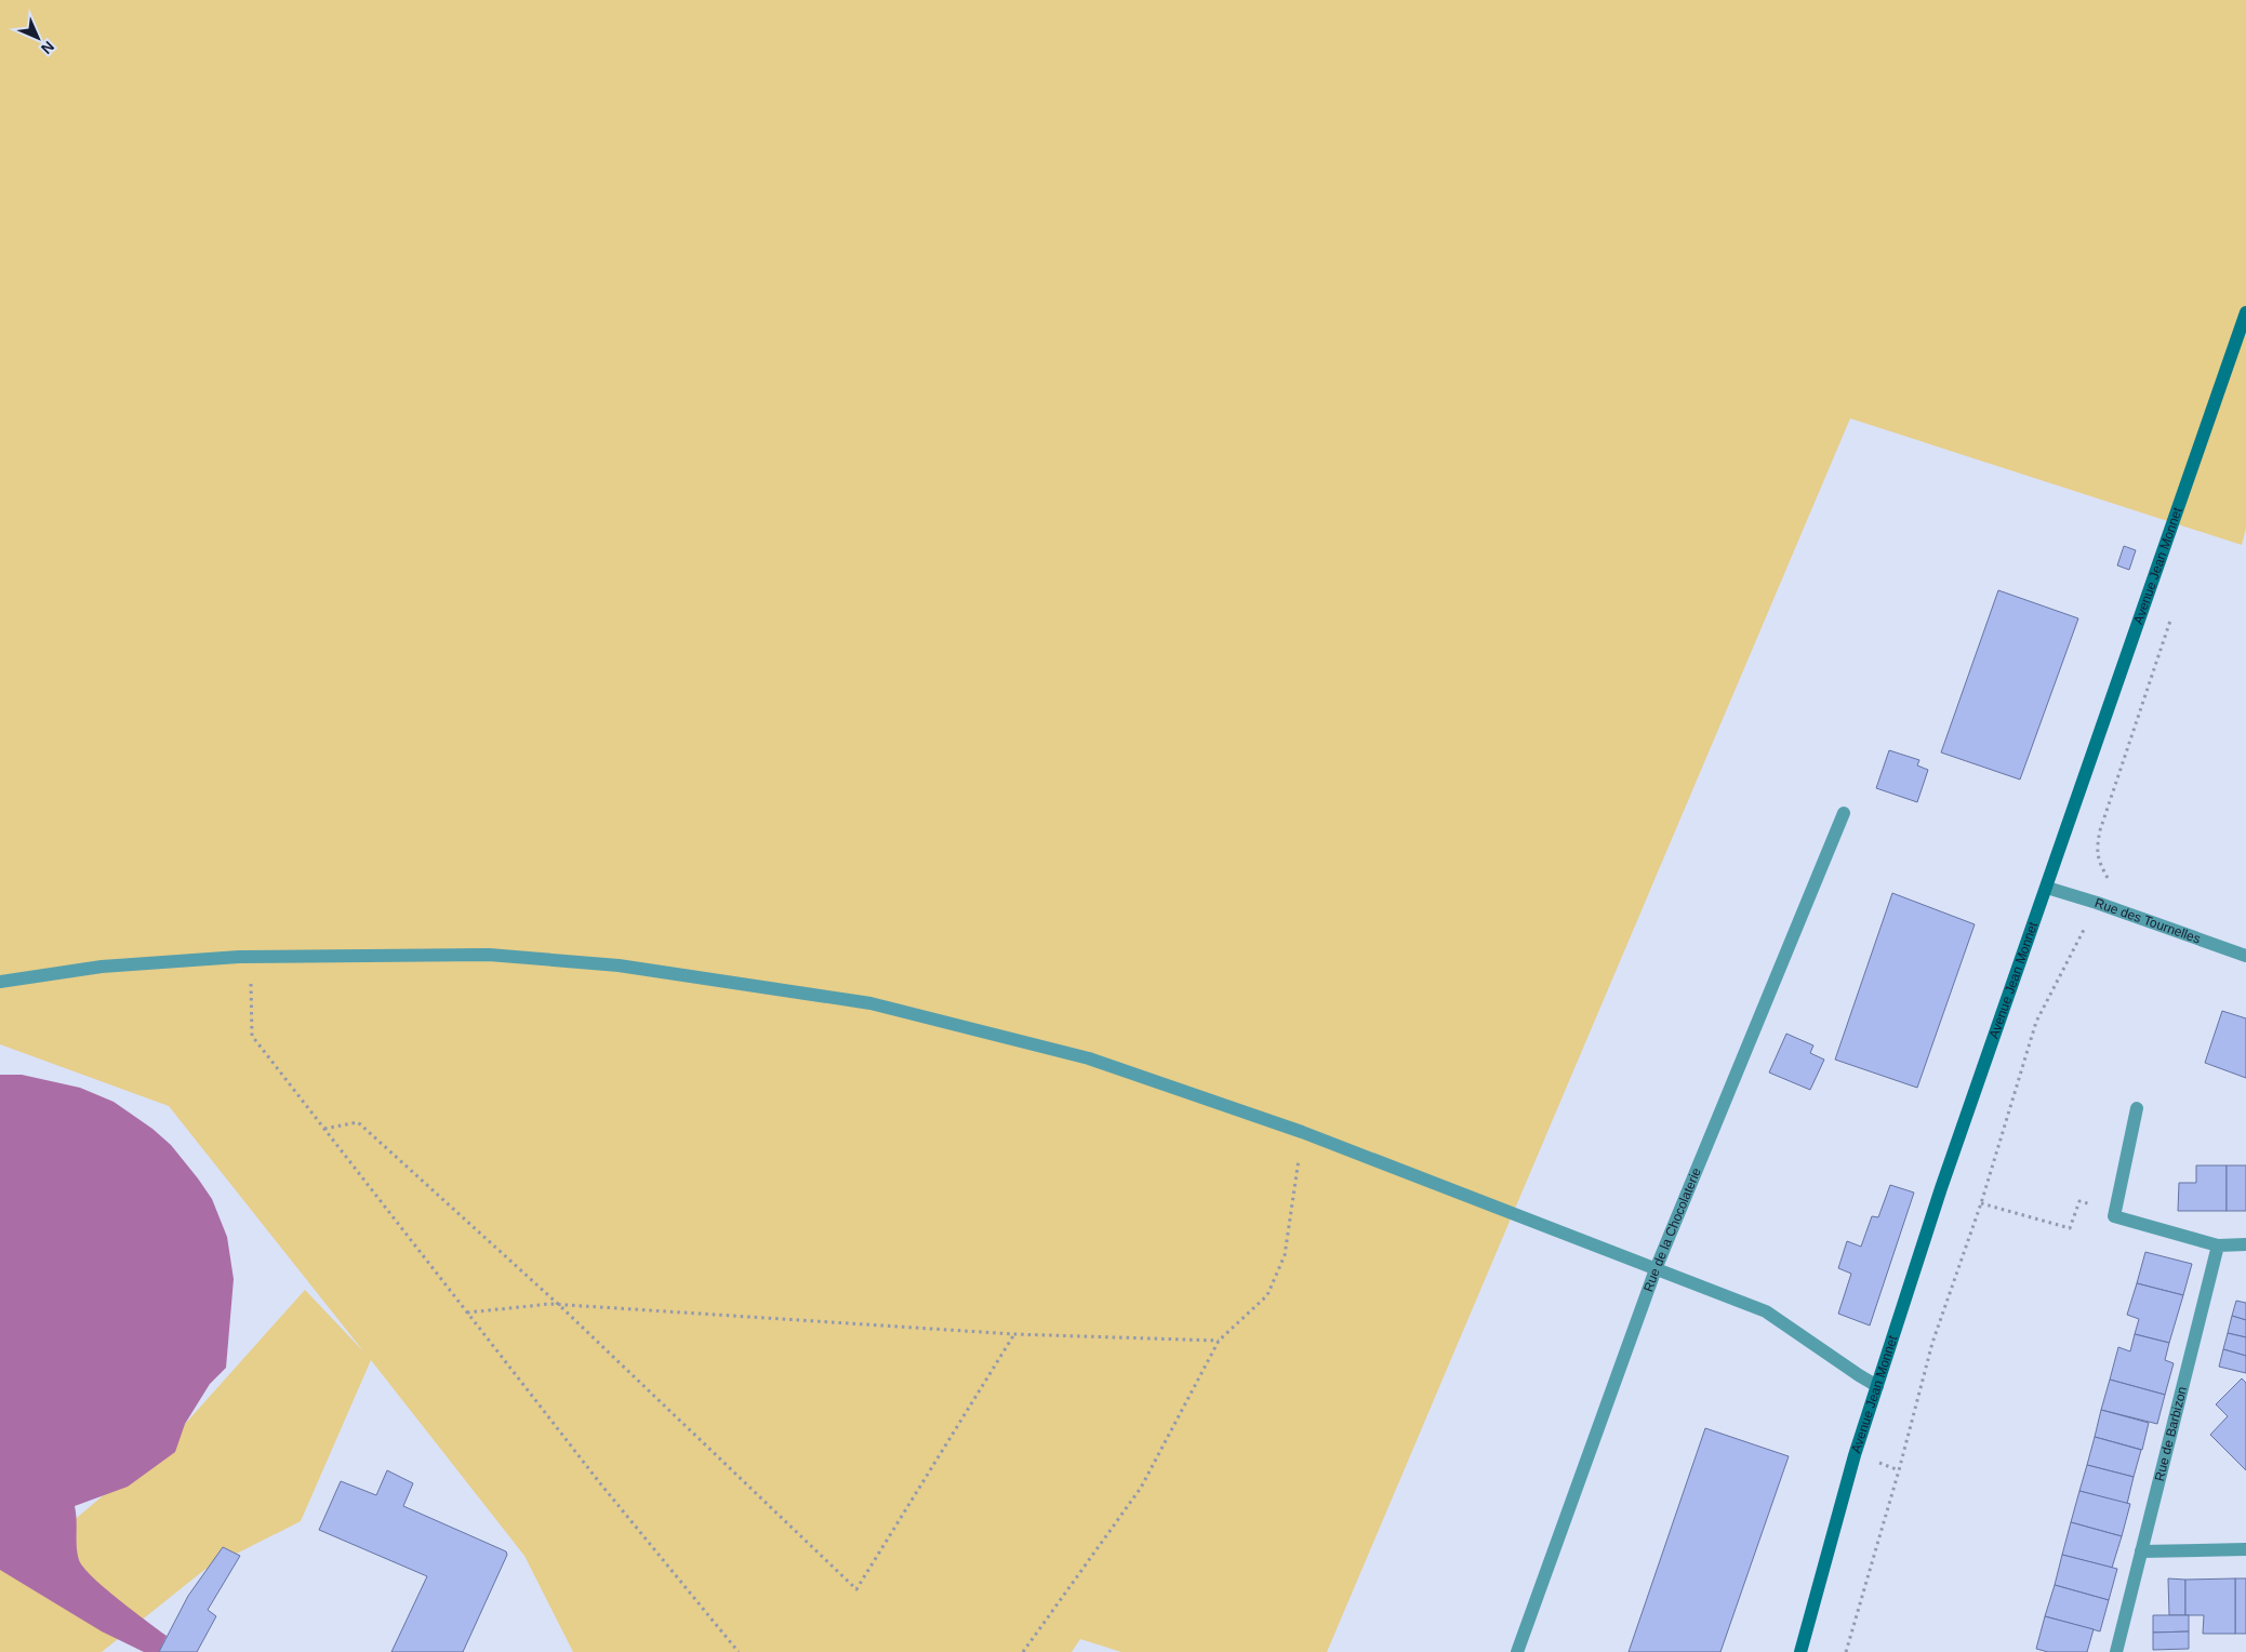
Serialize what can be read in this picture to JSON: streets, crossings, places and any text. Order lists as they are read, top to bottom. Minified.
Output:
{"streets":{"main road":["Avenue Jean Monnet"],"street":["Rue des Tournelles","Rue de la Chocolaterie","Rue de Barbizon"]},"crossings":[["Avenue Jean Monnet","Rue des Tournelles"]],"north":"bottom right"}
